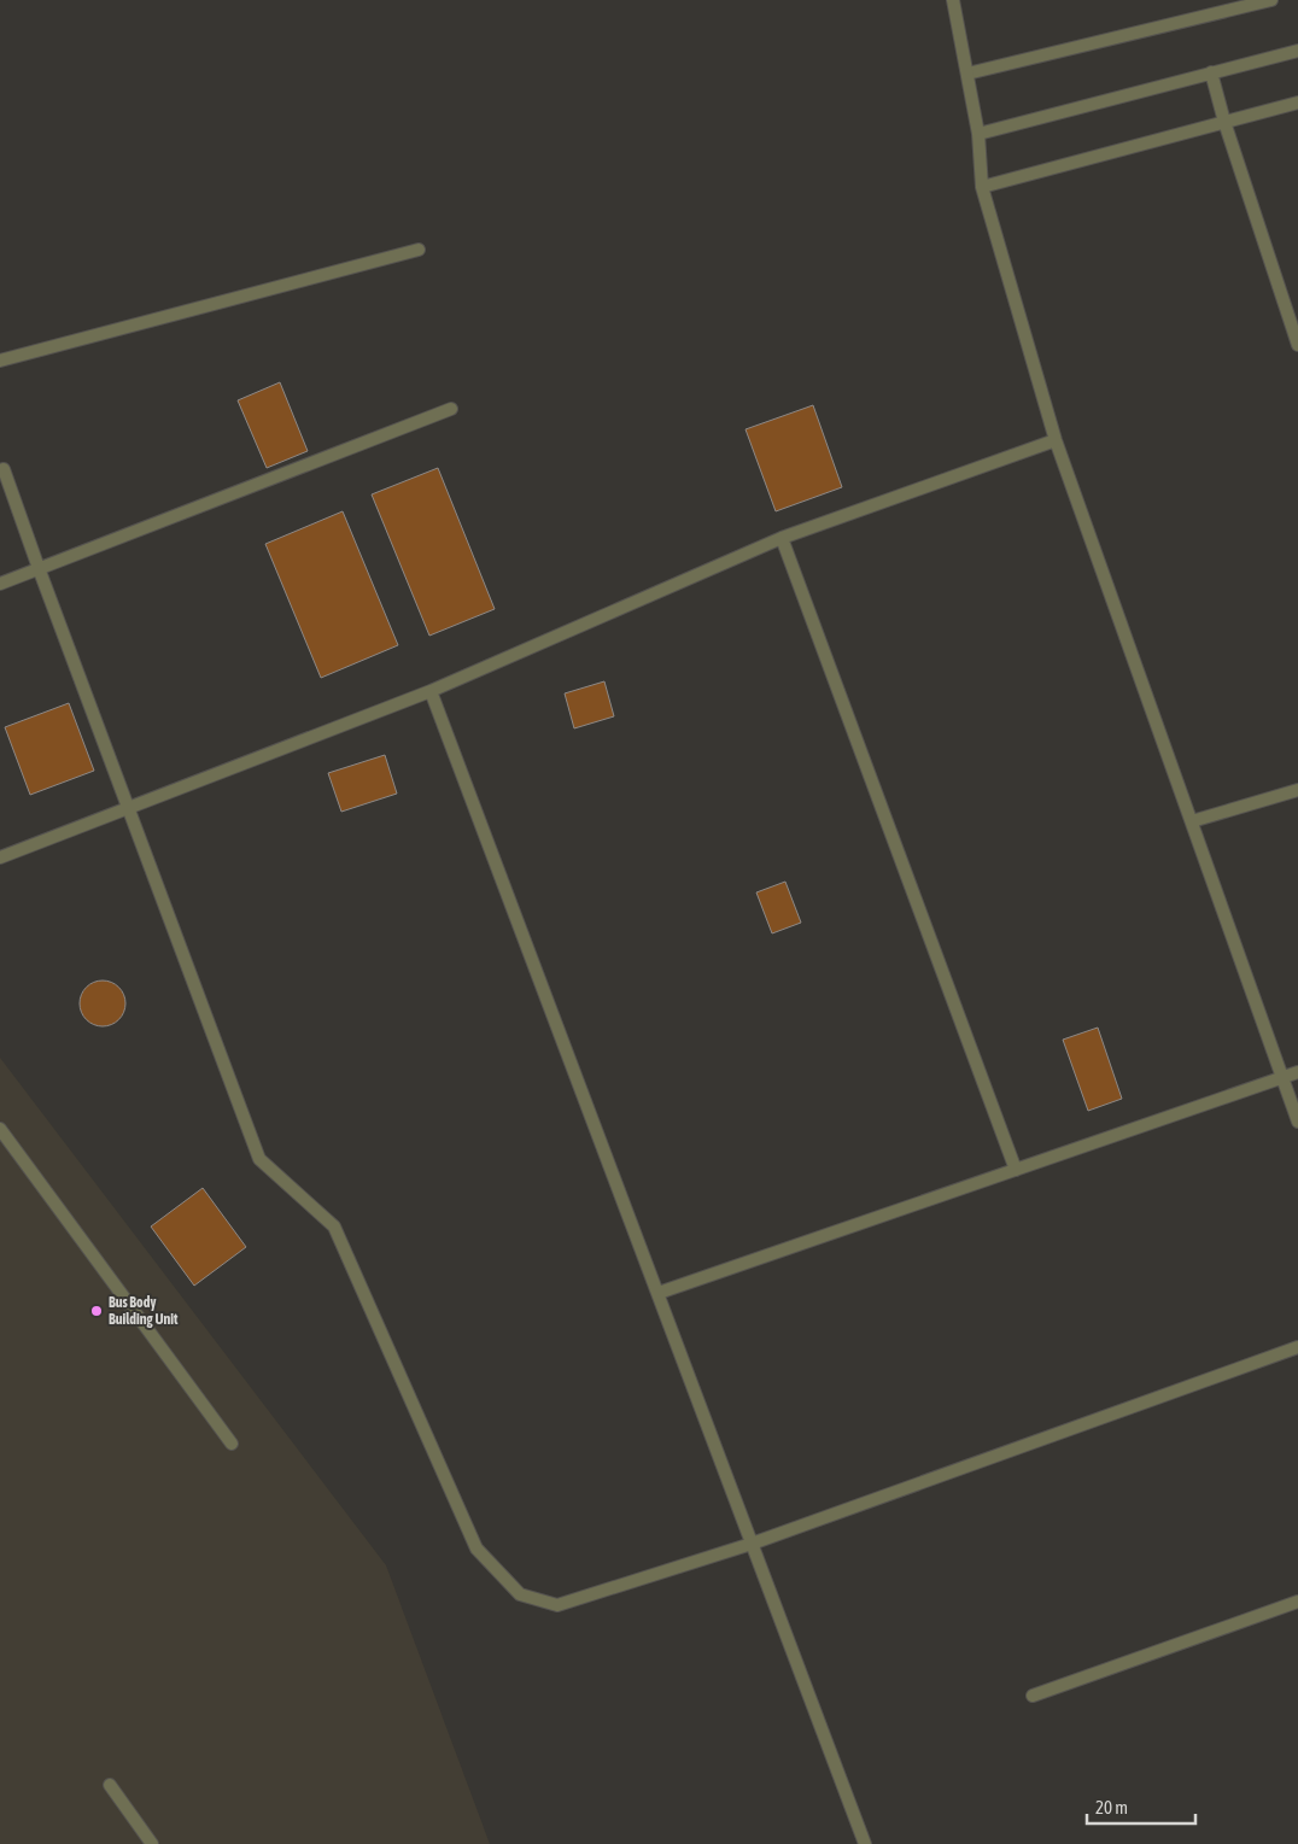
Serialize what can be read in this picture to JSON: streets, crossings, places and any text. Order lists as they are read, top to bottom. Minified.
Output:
{"places":["Bus Body Building Unit"],"scale_bar":"20 m"}
